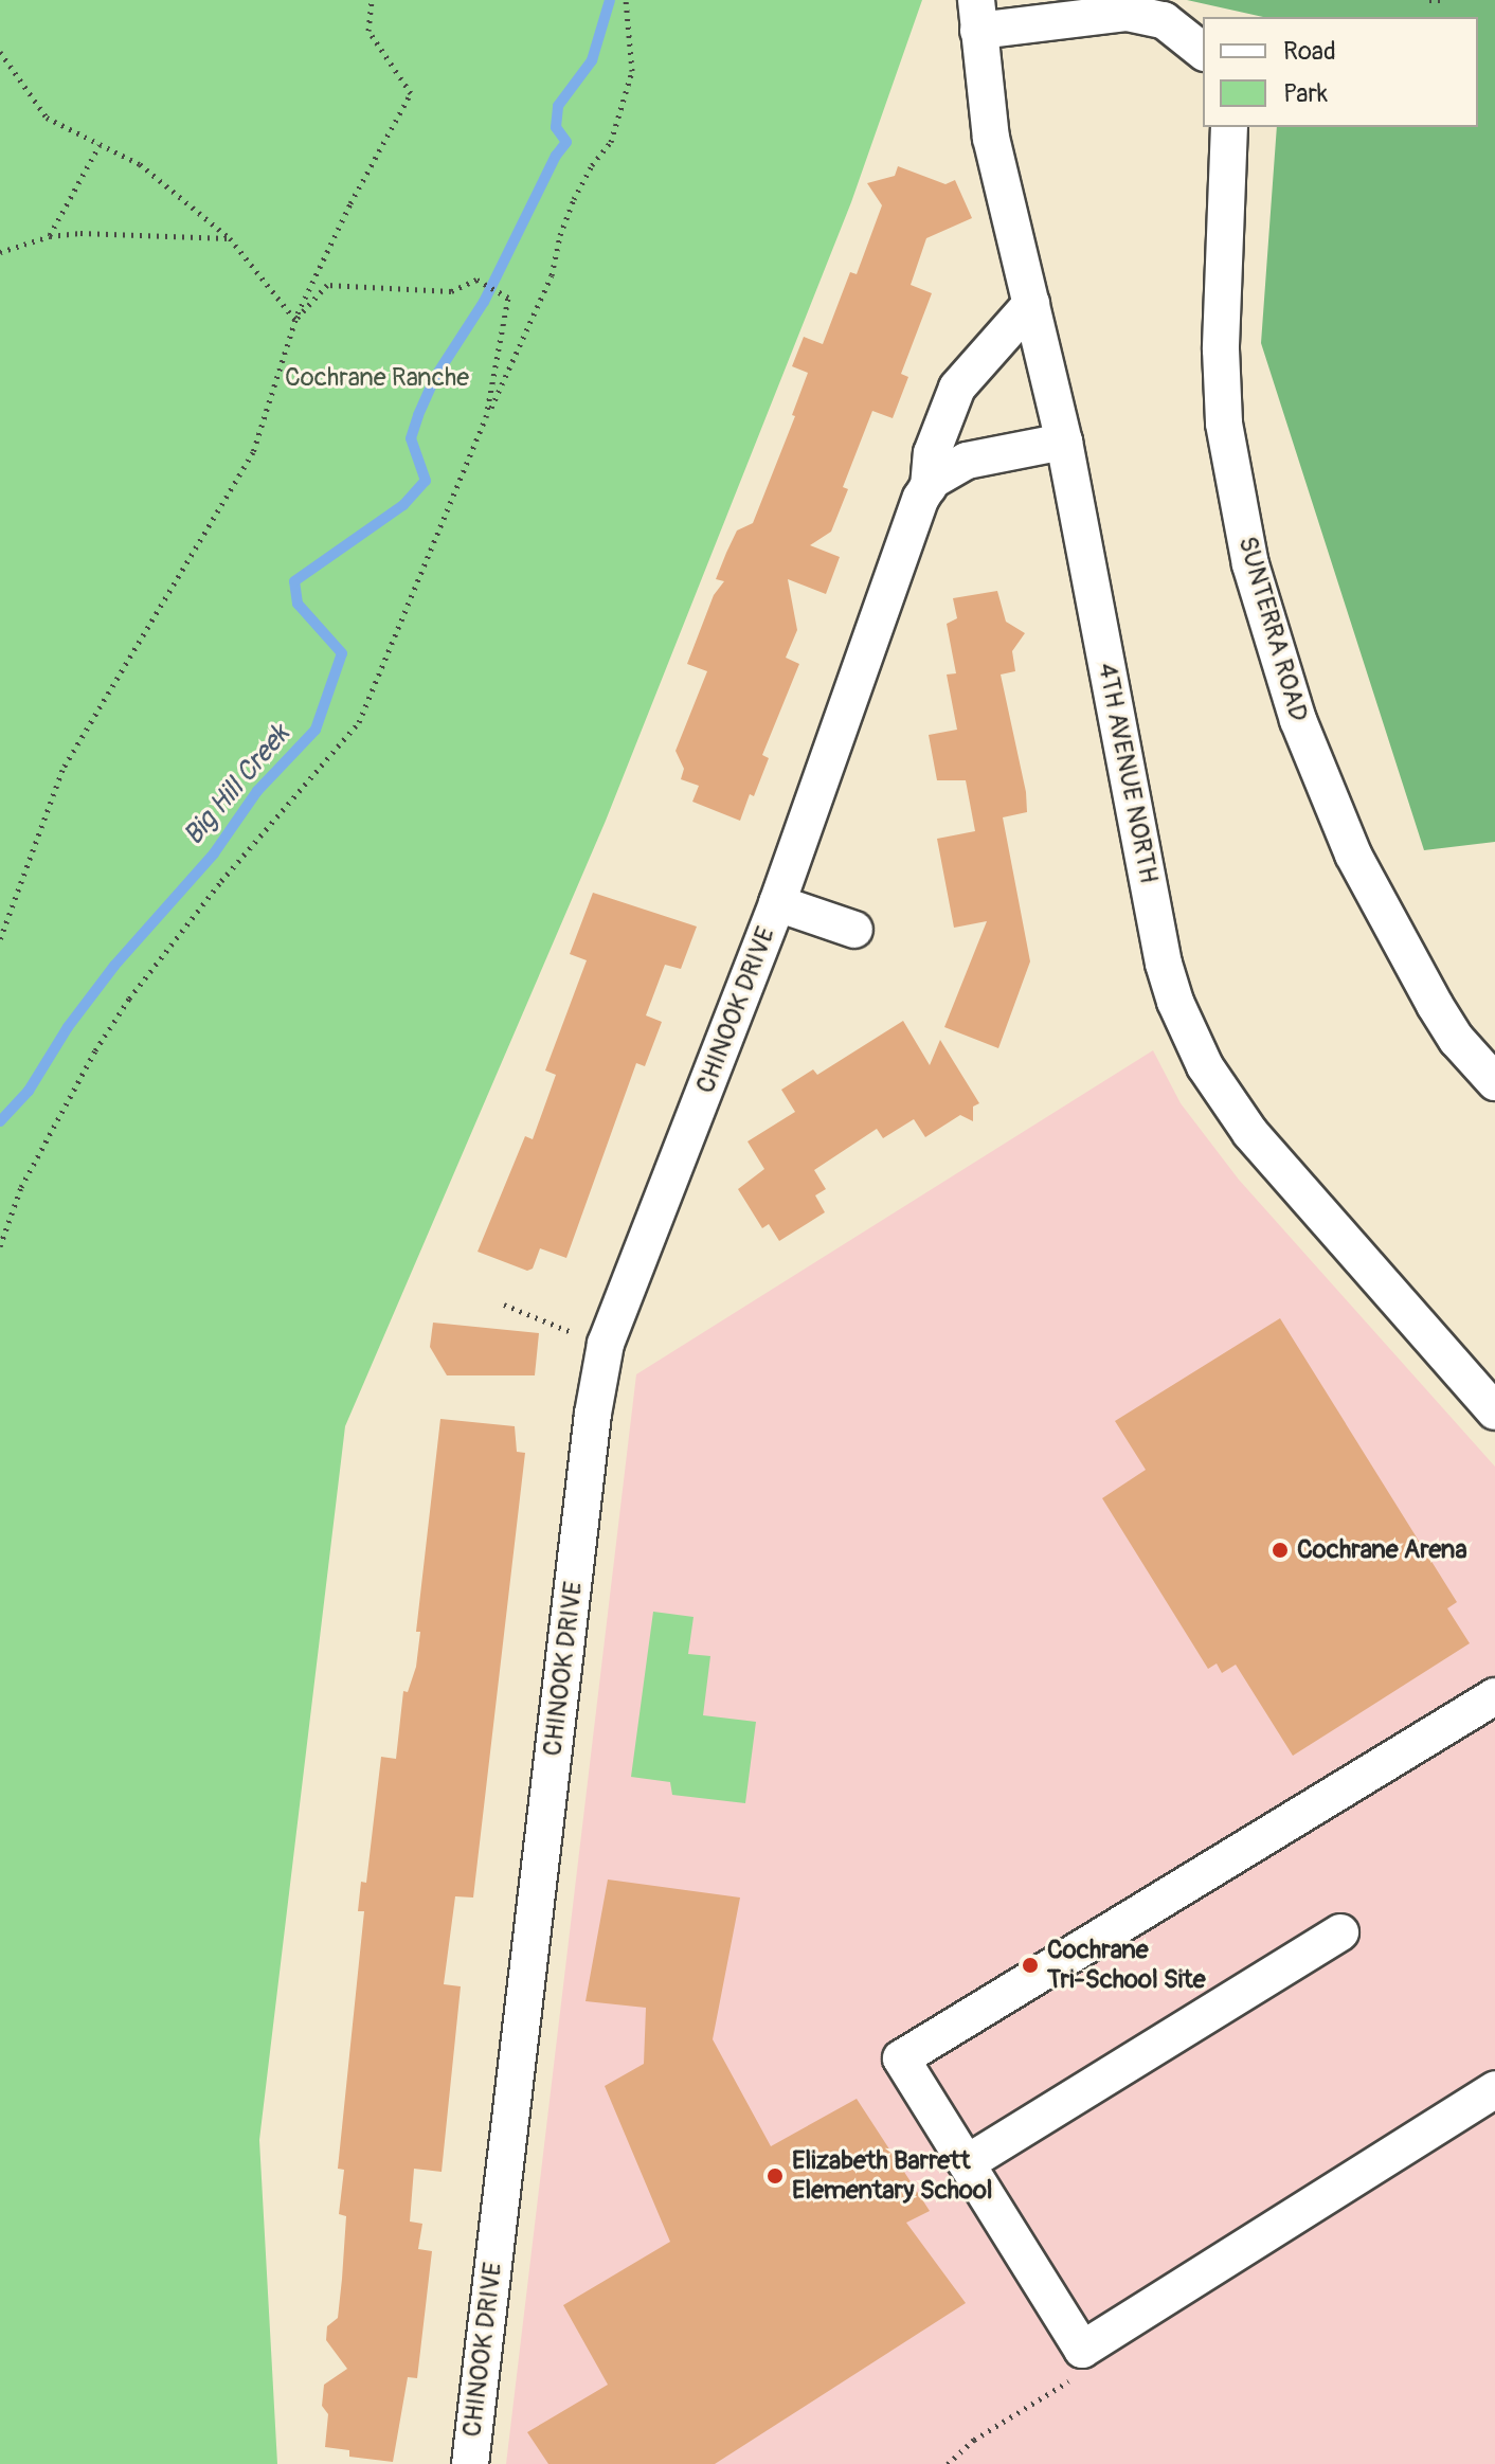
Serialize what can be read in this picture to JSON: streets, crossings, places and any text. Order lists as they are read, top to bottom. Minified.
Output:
{"streets":{"street":["SUNTERRA ROAD","4TH AVENUE NORTH","CHINOOK DRIVE"]},"crossings":[["4TH AVENUE NORTH","CHINOOK DRIVE"]],"water":["Big Hill Creek"],"parks":["Cochrane Ranche"],"places":["Cochrane Arena","Cochrane Tri-School Site","Elizabeth Barrett Elementary School"],"legend":["Road","Park"]}
